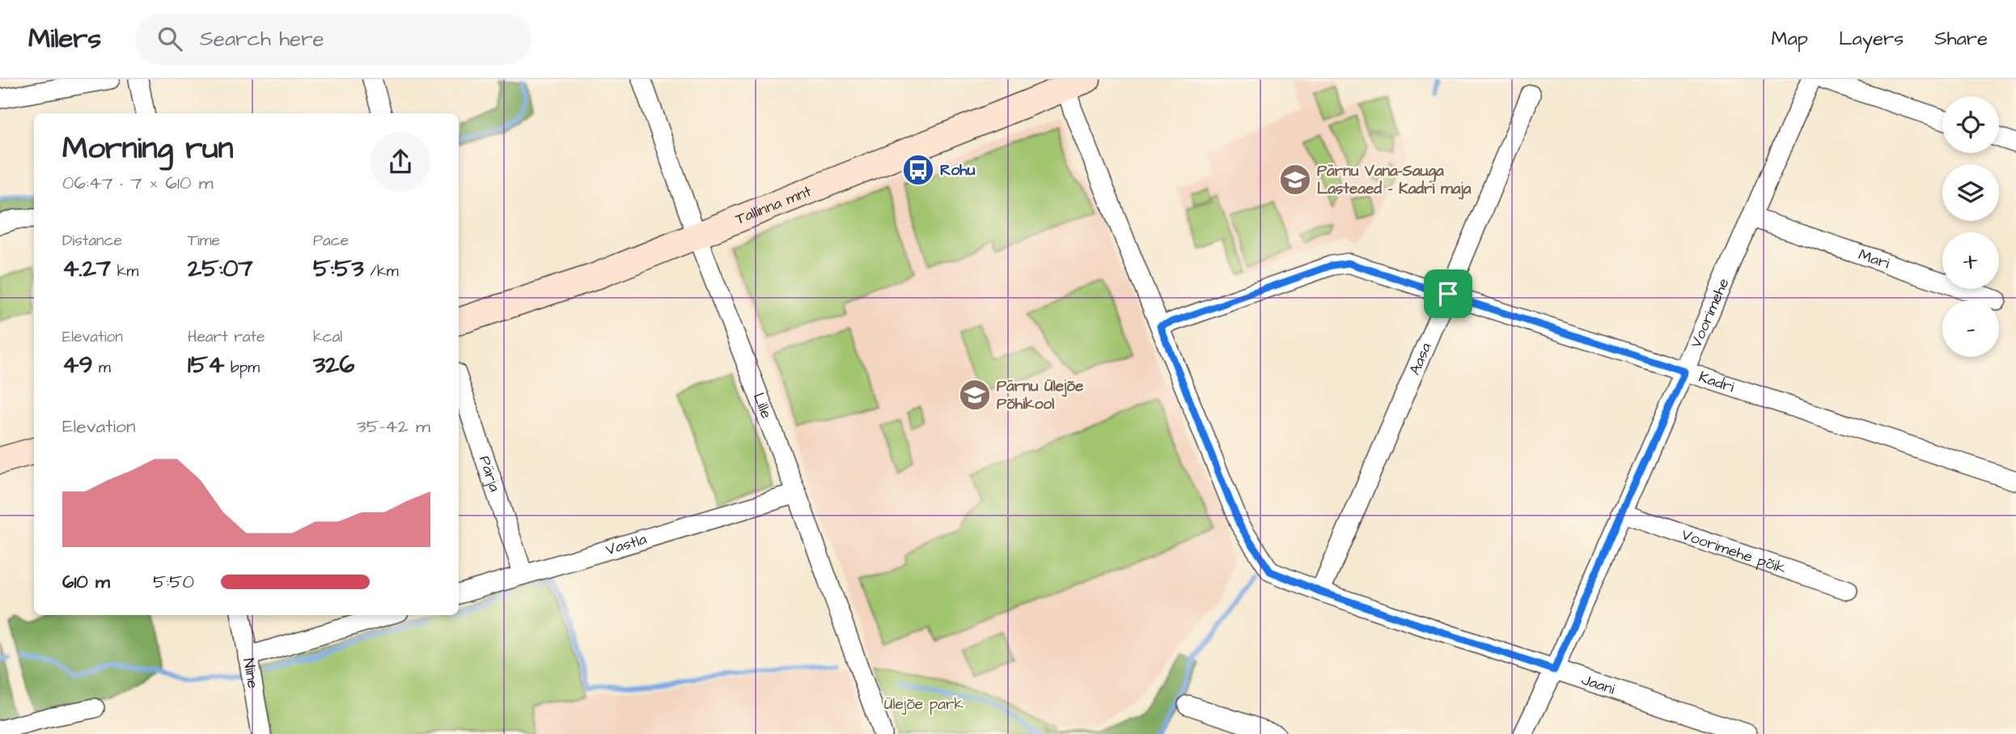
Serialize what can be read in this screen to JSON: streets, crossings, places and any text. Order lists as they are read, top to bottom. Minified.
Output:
{"streets":{"main road":["Tallinna mnt"],"street":["Mari","Voorimehe","Aasa","Kadri","Lille","Pärja","Vastla","Voorimehe põik","Niine","Jaani"]},"crossings":[["Tallinna mnt","Lille"],["Mari","Voorimehe"],["Voorimehe","Kadri"],["Voorimehe","Voorimehe põik"],["Voorimehe","Jaani"],["Aasa","Kadri"],["Aasa","Jaani"],["Lille","Vastla"],["Pärja","Vastla"]],"parks":["Ülejõe park"],"places":{"bus stop":["Rohu"],"school or university":["Pärnu Vana-Sauga Lasteaed - Kadri maja","Pärnu Ülejõe Põhikool"]},"page":{"header":"Milers","search":"Search here","nav":["Map","Layers","Share"],"map_buttons":["+","−"],"heading":["Morning run","06:47 · 7 × 610 m"],"stats":[["Distance","4.27 km"],["Time","25:07"],["Pace","5:53 /km"],["Elevation","49 m"],["Heart rate","154 bpm"],["kcal","326"]],"chart":["Elevation","35–42 m"],"list":[{"name":"610 m","note":"5:50"}]}}
